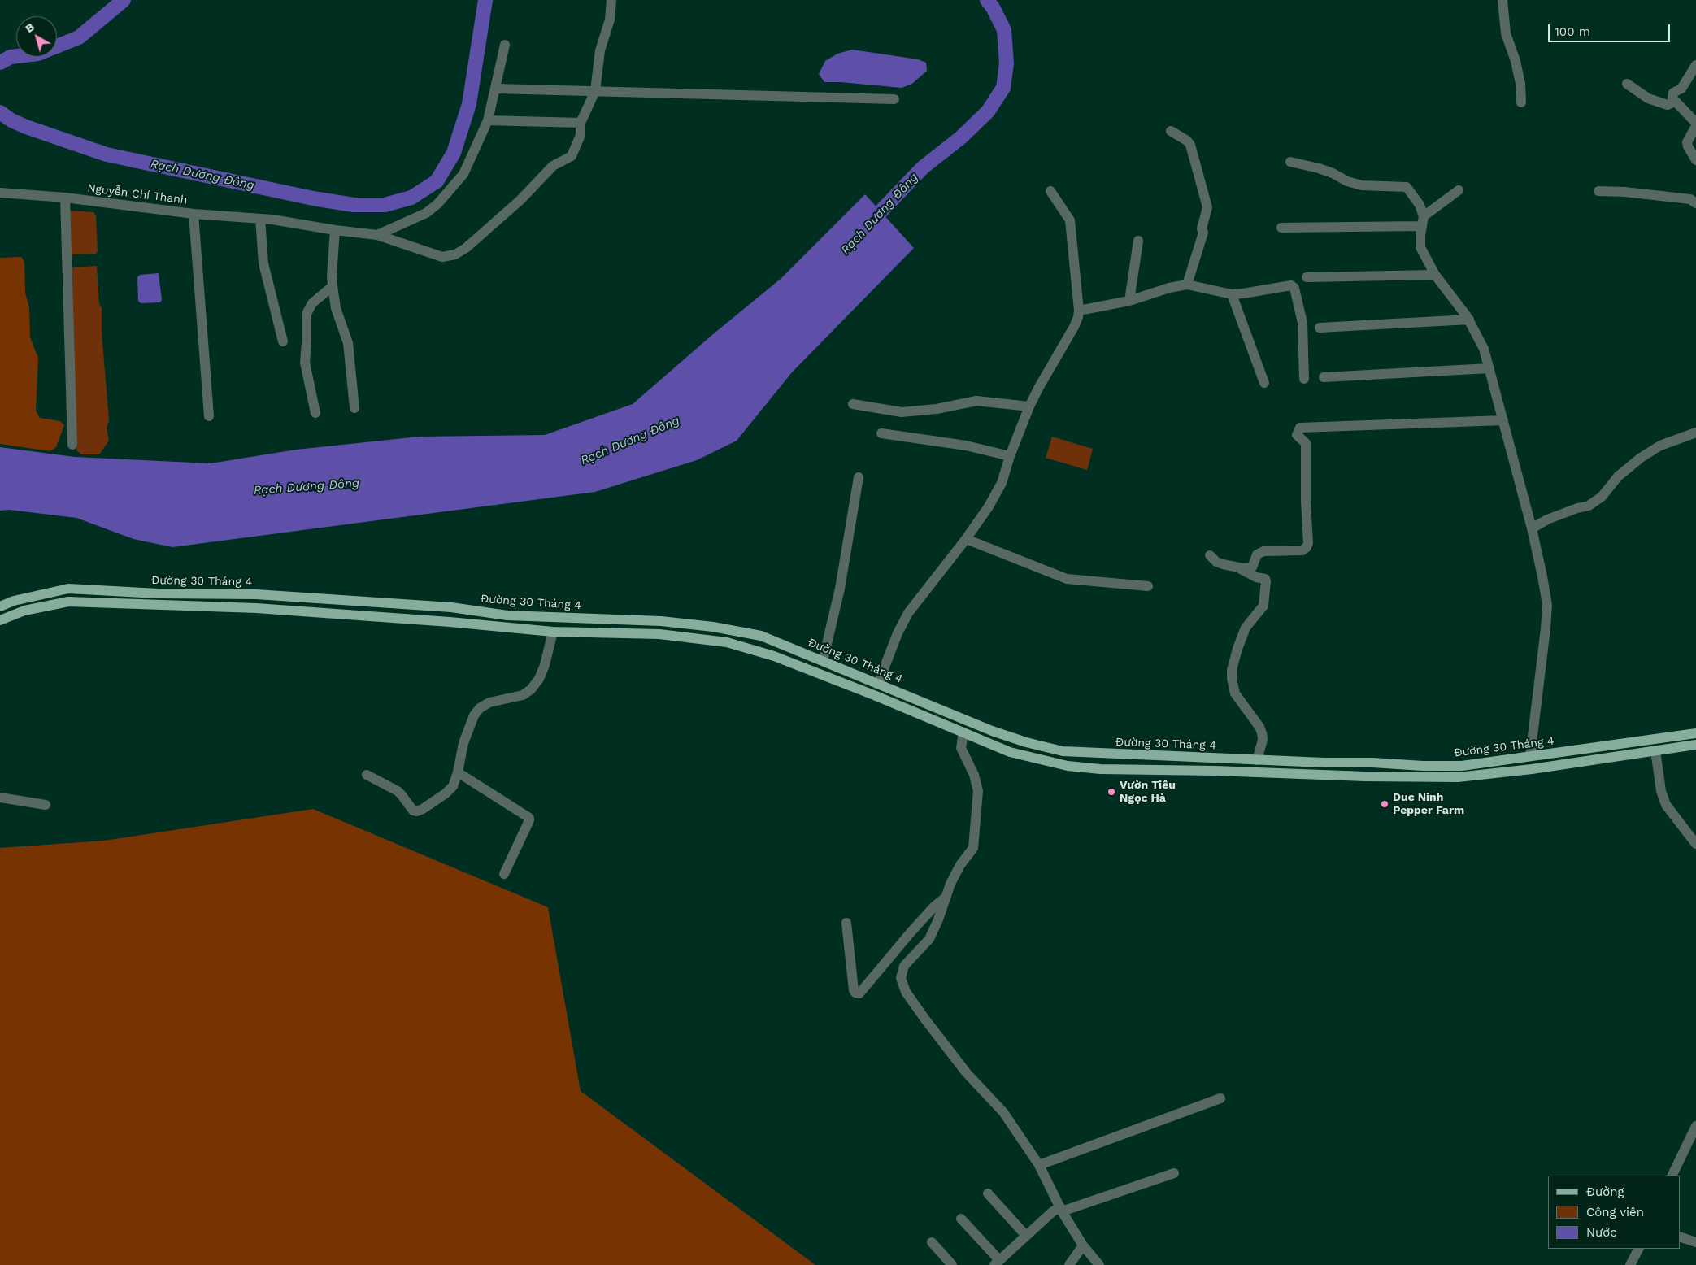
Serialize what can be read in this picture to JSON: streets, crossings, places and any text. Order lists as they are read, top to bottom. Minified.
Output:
{"streets":{"main road":["Đường 30 Tháng 4"],"street":["Nguyễn Chí Thanh"]},"water":["Rạch Dương Đông"],"places":["Vườn Tiêu Ngọc Hà","Duc Ninh Pepper Farm"],"legend":["Đường","Công viên","Nước"],"scale_bar":"100 m","north":"top left"}
